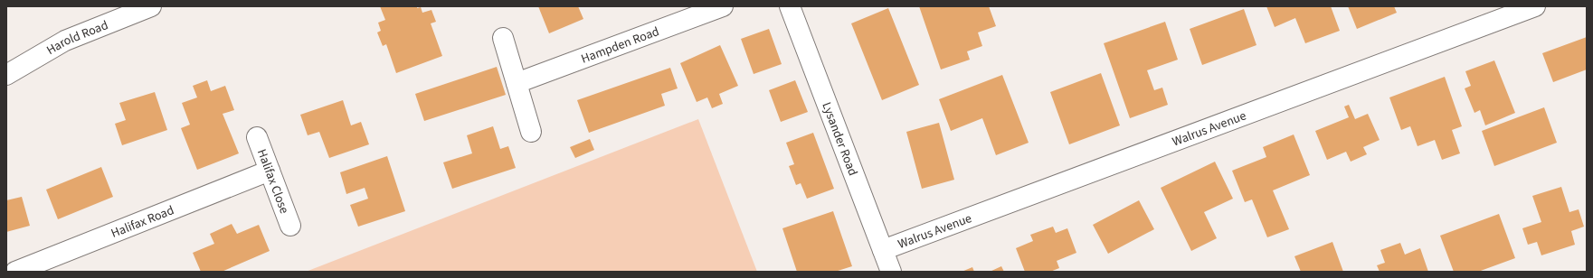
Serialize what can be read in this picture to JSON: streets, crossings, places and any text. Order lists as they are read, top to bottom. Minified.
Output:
{"streets":{"street":["Harold Road","Hampden Road","Walrus Avenue","Lysander Road","Halifax Close","Halifax Road"]},"crossings":[["Walrus Avenue","Lysander Road"],["Halifax Close","Halifax Road"]]}
